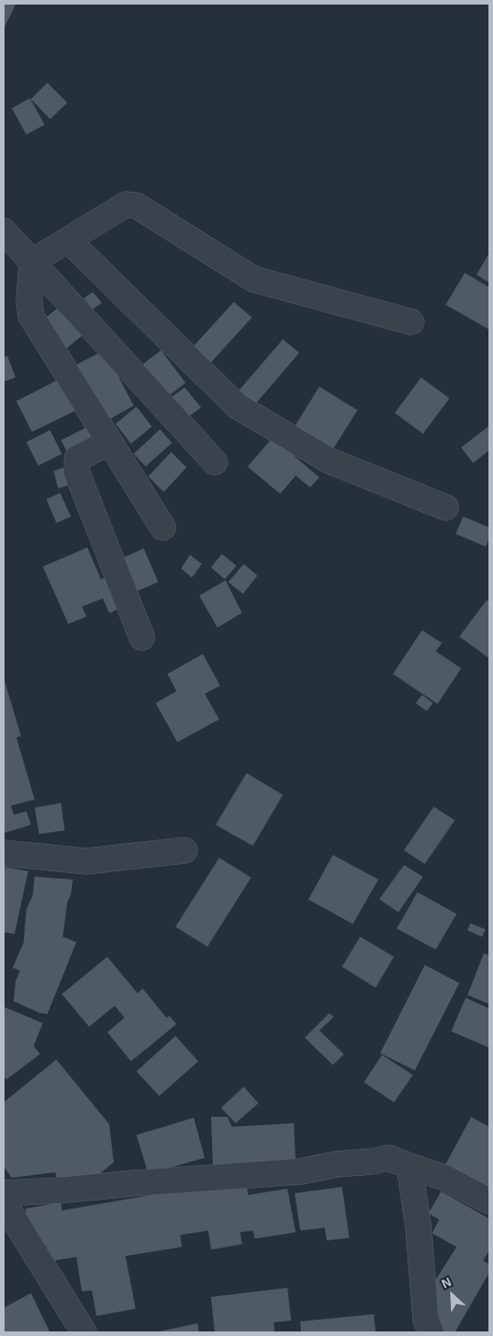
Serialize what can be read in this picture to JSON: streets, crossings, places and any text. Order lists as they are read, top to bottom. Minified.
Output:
{"north":"top left"}
